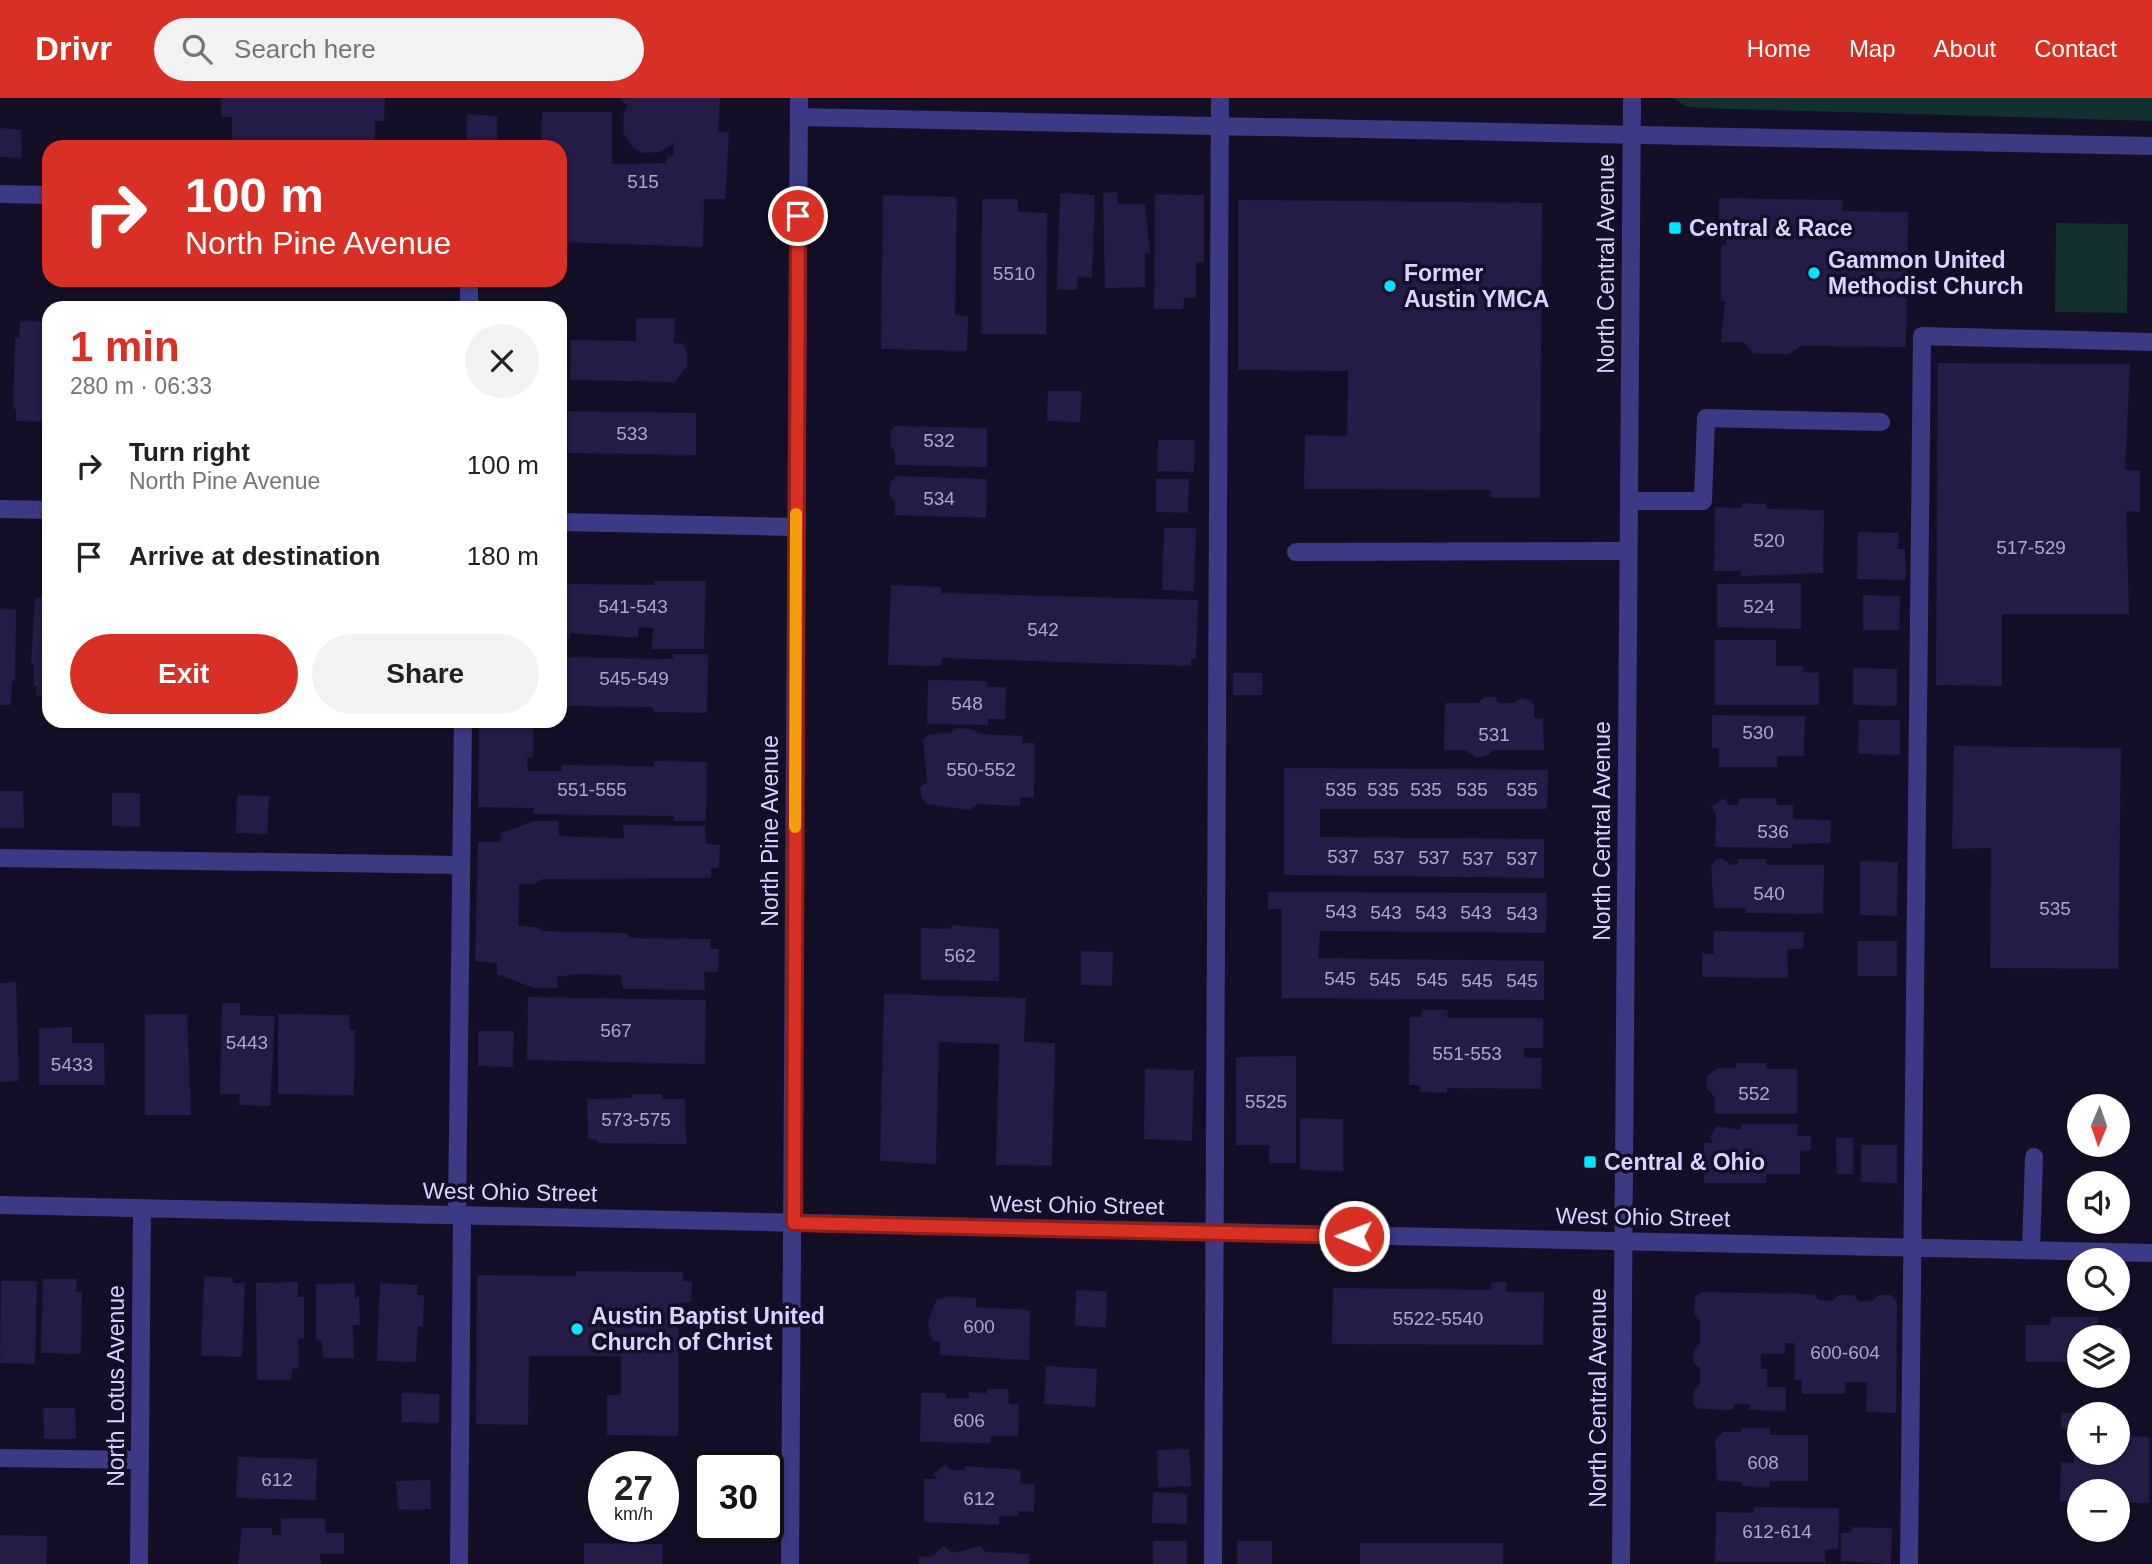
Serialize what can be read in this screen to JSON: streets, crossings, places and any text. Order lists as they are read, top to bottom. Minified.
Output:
{"streets":{"street":["North Central Avenue","North Pine Avenue","West Ohio Street","North Lotus Avenue"]},"crossings":[["North Central Avenue","West Ohio Street"],["North Pine Avenue","West Ohio Street"],["West Ohio Street","North Lotus Avenue"]],"places":{"transit":["Central & Race","Central & Ohio"],"other":["Gammon United Methodist Church","Former Austin YMCA","Austin Baptist United Church of Christ"]},"house_numbers":["515","5510","533","532","534","520","517-529","541-543","524","542","545-549","548","530","531","550-552","551-555","535","535","535","535","535","536","537","537","537","537","537","540","535","543","543","543","543","543","562","545","545","545","545","545","567","5443","551-553","5433","552","5525","573-575","5522-5540","600","600-604","606","608","612","612","612-614"],"north":"bottom","page":{"header":"Drivr","search":"Search here","nav":["Home","Map","About","Contact"],"turn":["100 m","North Pine Avenue"],"heading":["1 min","280 m · 06:33"],"list":[{"name":"Turn right","note":"North Pine Avenue","value":"100 m"},{"name":"Arrive at destination","value":"180 m"}],"buttons":["Exit","Share"],"map_buttons":["+","−"],"speed":"27 km/h","limit":"30"}}
